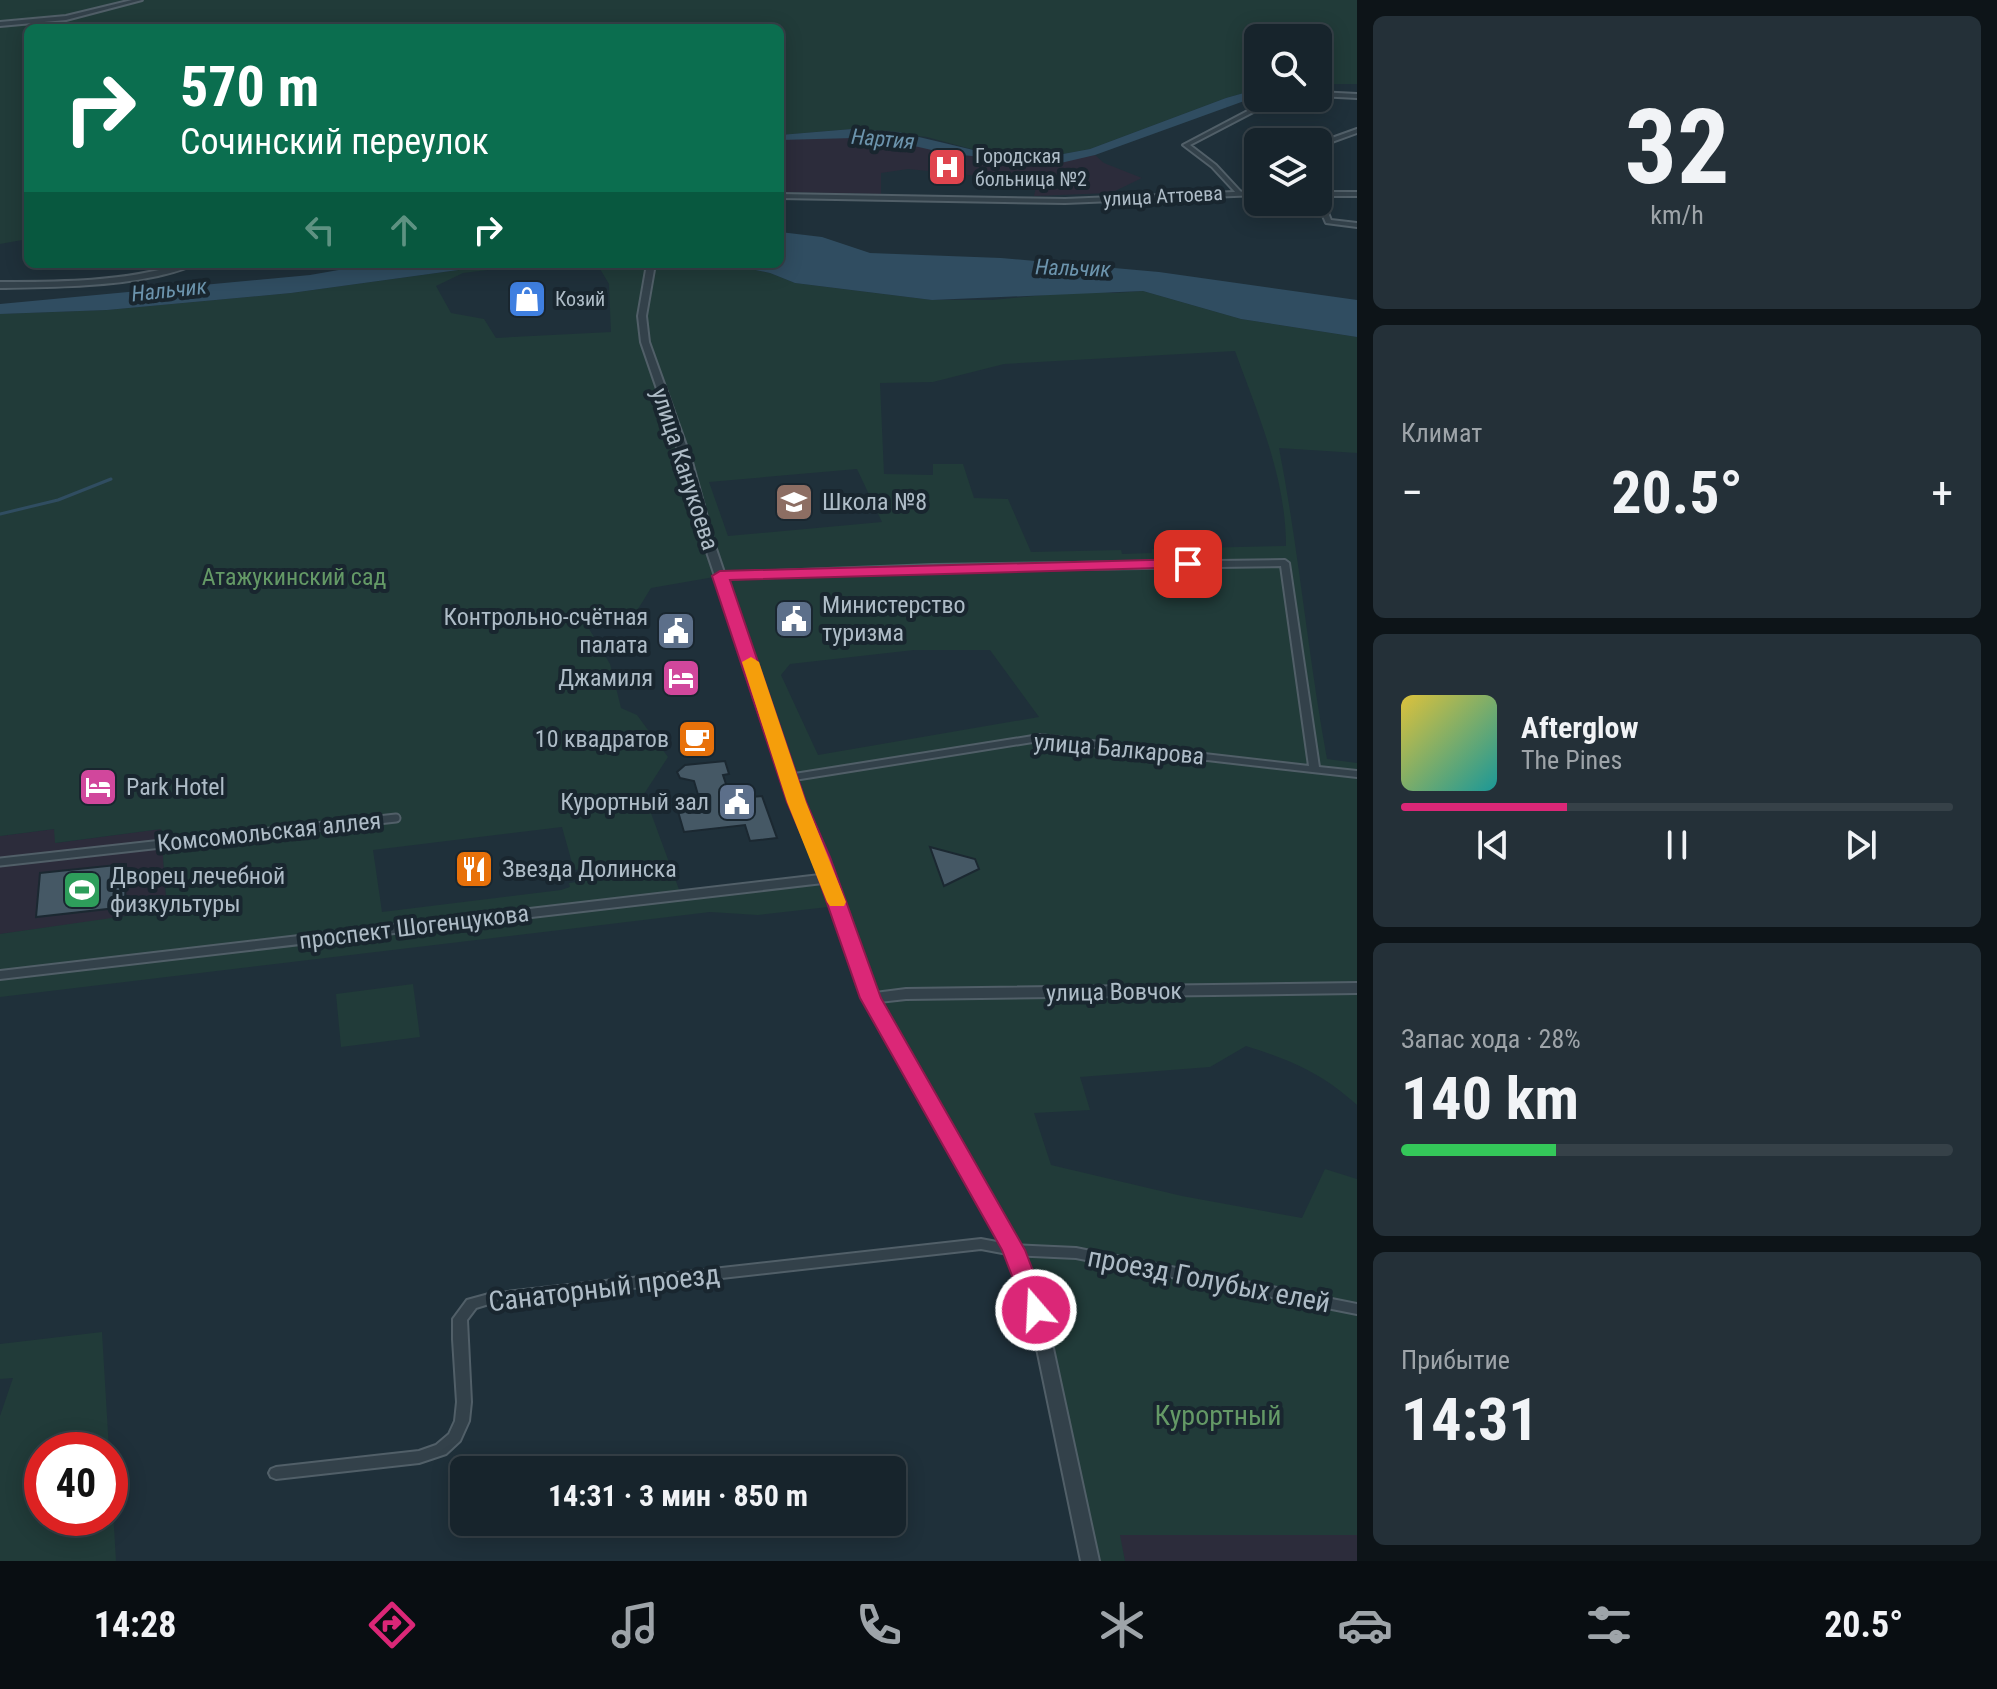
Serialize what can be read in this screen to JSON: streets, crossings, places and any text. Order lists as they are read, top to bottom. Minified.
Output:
{"streets":{"street":["улица Аттоева","улица Канукоева","улица Балкарова","Комсомольская аллея","проспект Шогенцукова","улица Вовчок","проезд Голубых елей","Санаторный проезд"]},"crossings":[["улица Канукоева","улица Балкарова"],["улица Канукоева","проспект Шогенцукова"],["улица Канукоева","улица Вовчок"],["улица Канукоева","проезд Голубых елей"],["улица Канукоева","Санаторный проезд"],["проезд Голубых елей","Санаторный проезд"]],"water":["Нартия","Нальчик"],"parks":["Атажукинский сад","Курортный"],"places":{"hospital":["Городская больница №2"],"shop":["Козий"],"school or university":["Школа №8"],"public building":["Министерство туризма","Контрольно-счётная палата","Курортный зал"],"hotel":["Джамиля","Park Hotel"],"cafe":["10 квадратов"],"restaurant":["Звезда Долинска"],"sports":["Дворец лечебной физкультуры"]},"page":{"tile":[["32","km/h"],"Климат",["Запас хода · 28%","140 km"],["Прибытие","14:31"]],"turn":["570 m","Сочинский переулок"],"heat":["−","20.5°","+"],"song":["Afterglow","The Pines"],"limit":"40","trip":"14:31 · 3 мин · 850 m","tabs":["14:28","20.5°"]}}
